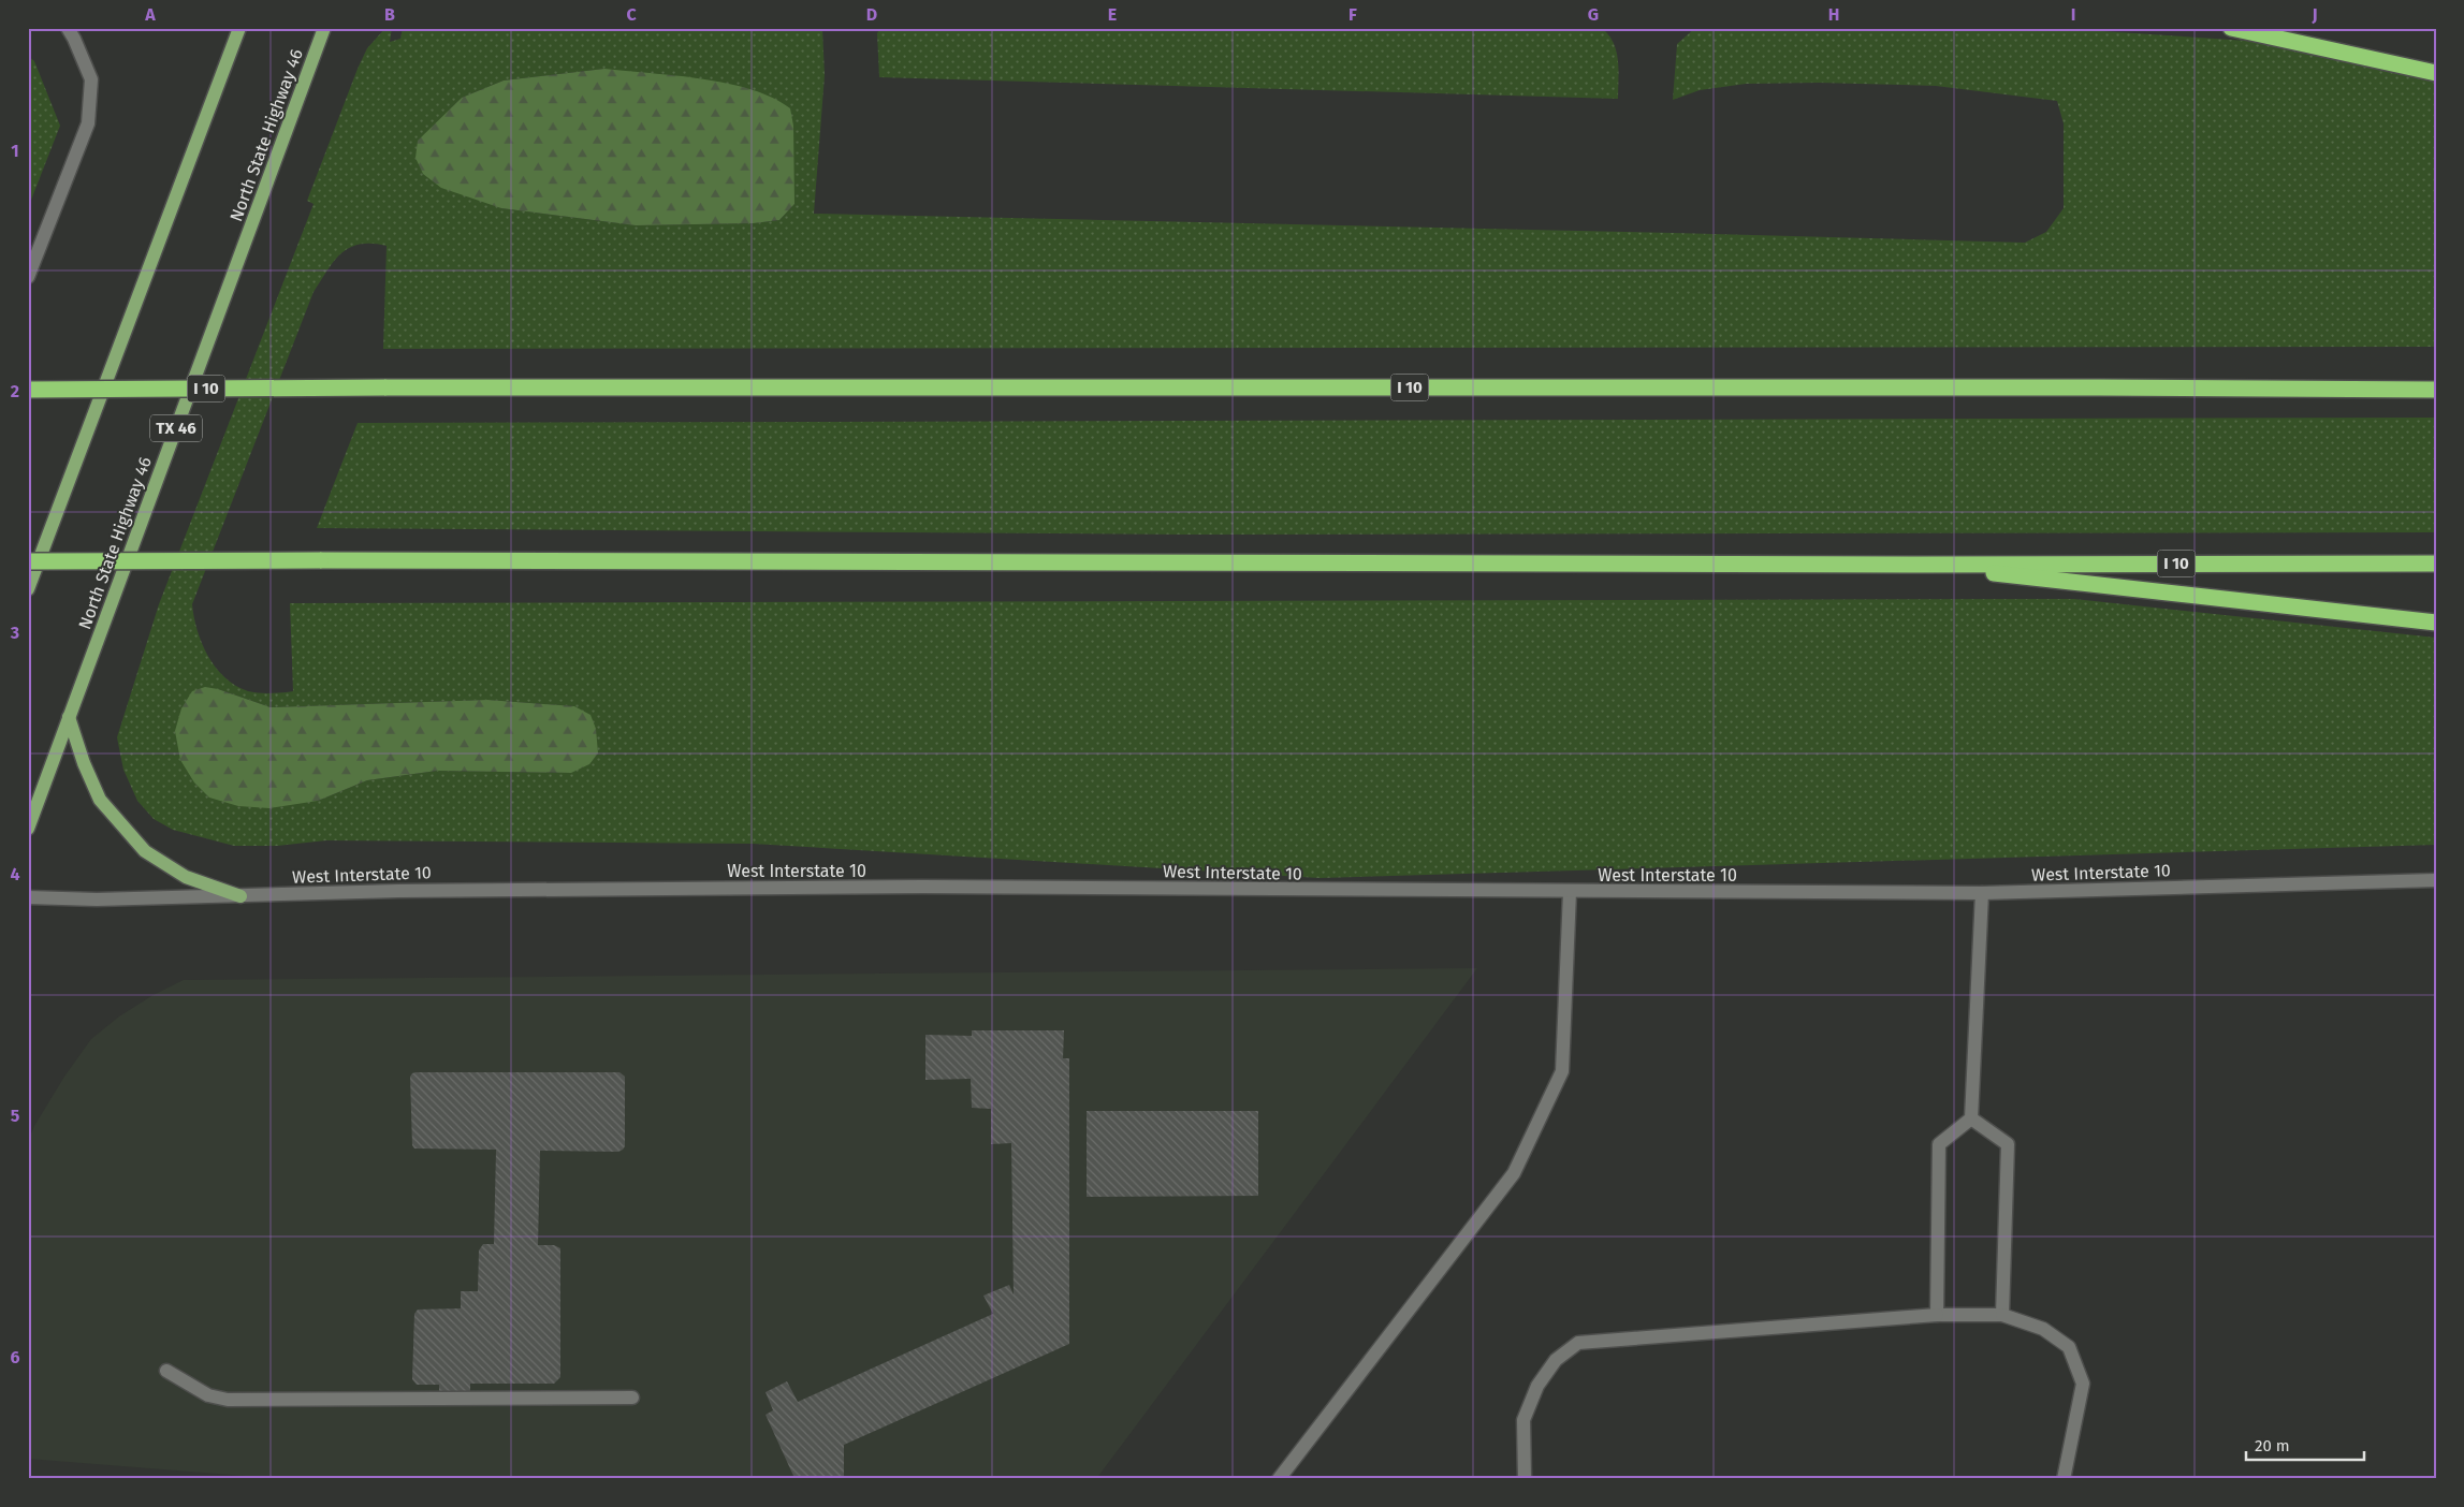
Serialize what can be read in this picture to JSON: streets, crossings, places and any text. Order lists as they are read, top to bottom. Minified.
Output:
{"streets":{"highway":["I 10"],"main road":["North State Highway 46","TX 46"],"street":["West Interstate 10"]},"scale_bar":"20 m","grid":{"columns":["A","B","C","D","E","F","G","H","I","J"],"rows":["1","2","3","4","5","6"]}}
